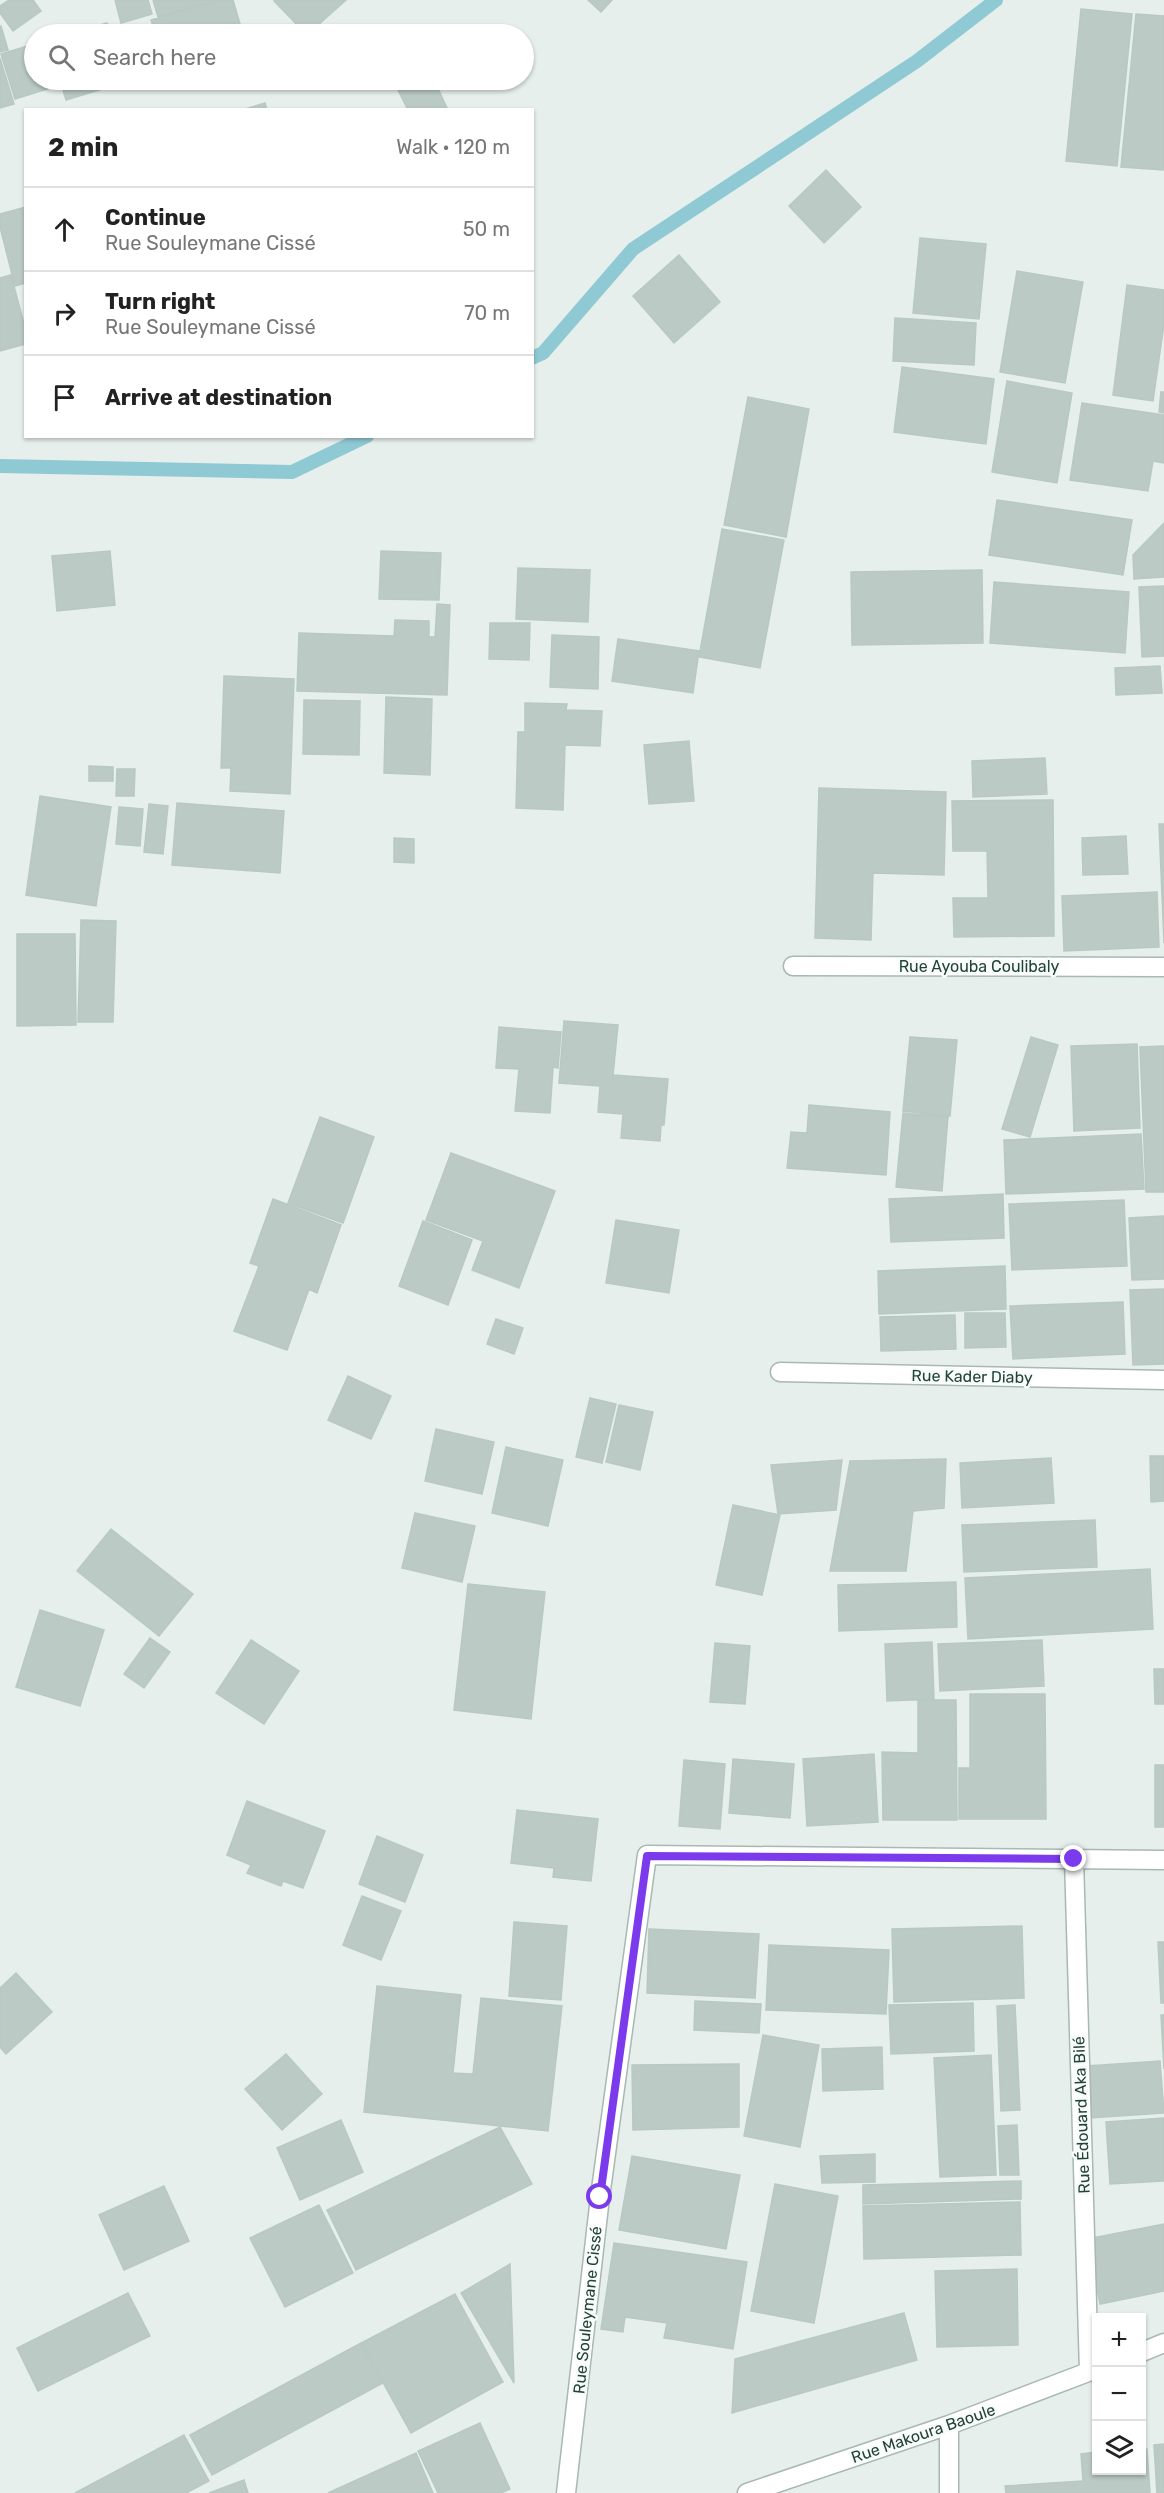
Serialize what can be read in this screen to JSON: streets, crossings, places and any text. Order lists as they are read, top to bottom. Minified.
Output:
{"streets":{"street":["Rue Ayouba Coulibaly","Rue Kader Diaby","Rue Édouard Aka Bilé","Rue Souleymane Cissé","Rue Makoura Baoule"]},"crossings":[["Rue Édouard Aka Bilé","Rue Souleymane Cissé"]],"page":{"search":"Search here","heading":["2 min","Walk · 120 m"],"list":[["Continue","Rue Souleymane Cissé","50 m"],["Turn right","Rue Souleymane Cissé","70 m"],"Arrive at destination"],"map_buttons":["+","−"]}}
